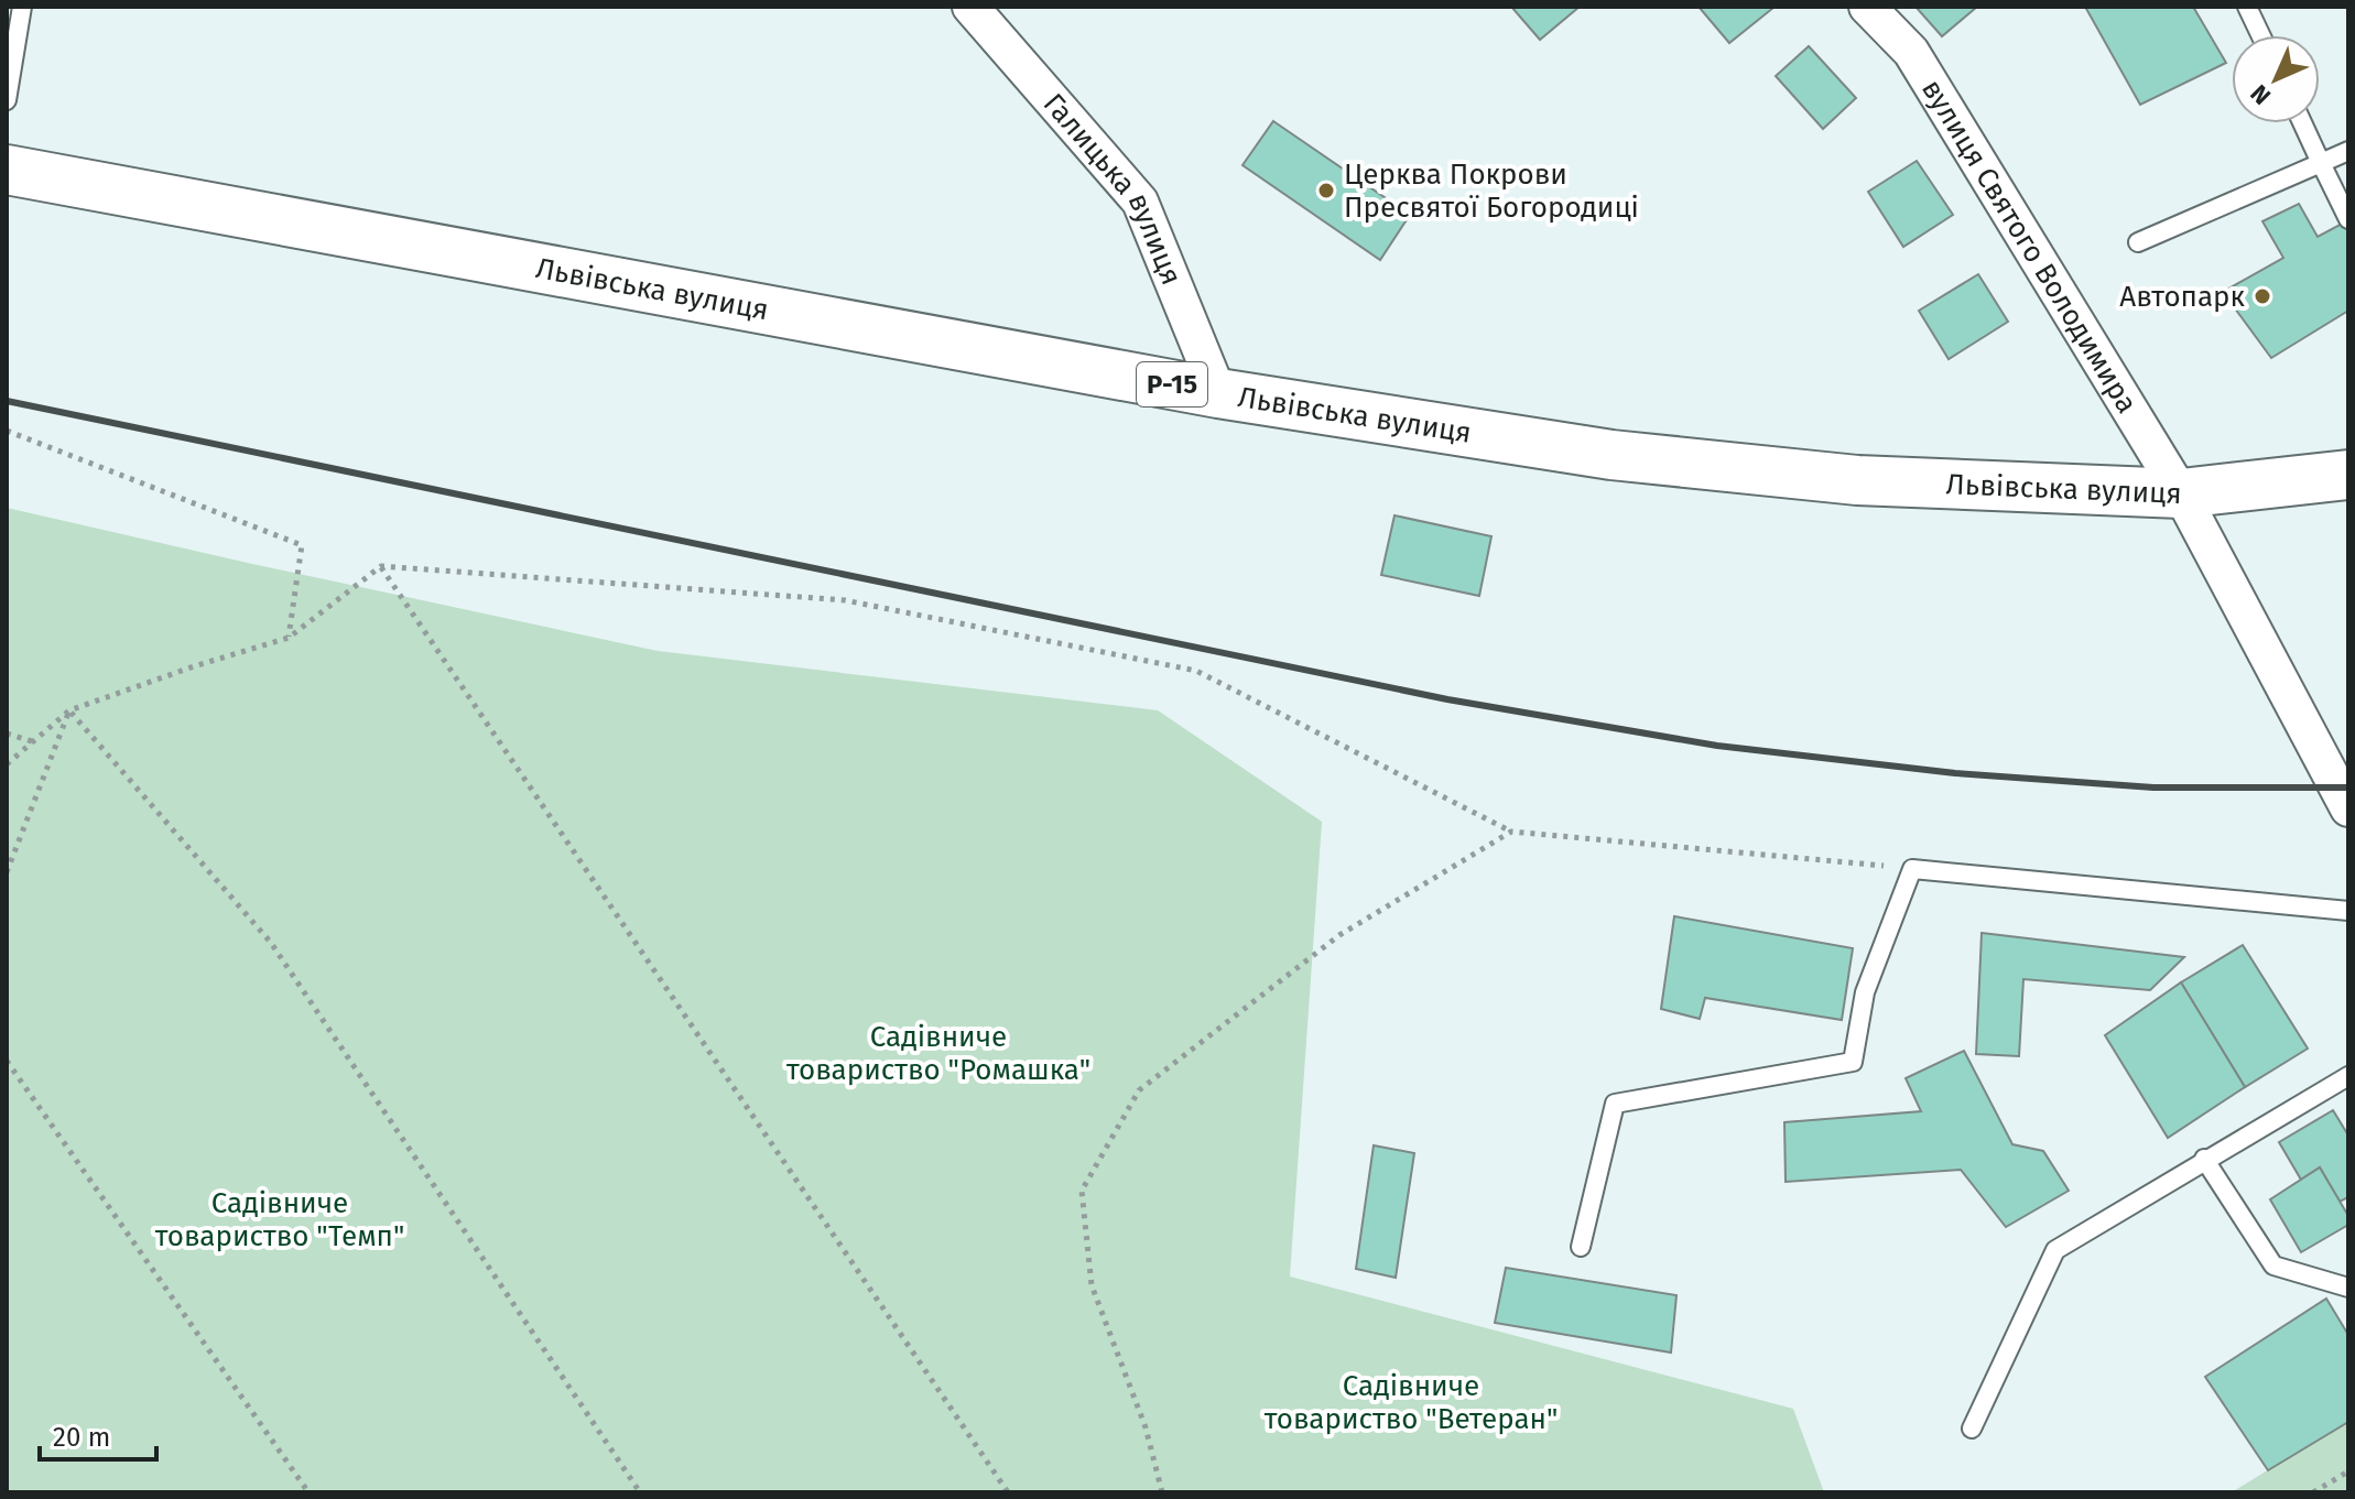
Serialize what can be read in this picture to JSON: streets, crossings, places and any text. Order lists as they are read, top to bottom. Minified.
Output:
{"streets":{"main road":["Львівська вулиця","Р-15"],"street":["Галицька вулиця","вулиця Святого Володимира"]},"crossings":[["Галицька вулиця","Львівська вулиця"],["вулиця Святого Володимира","Львівська вулиця"]],"parks":["Садівниче товариство \"Ромашка\"","Садівниче товариство \"Темп\"","Садівниче товариство \"Ветеран\""],"places":["Церква Покрови Пресвятої Богородиці","Автопарк"],"scale_bar":"20 m","north":"bottom left"}
